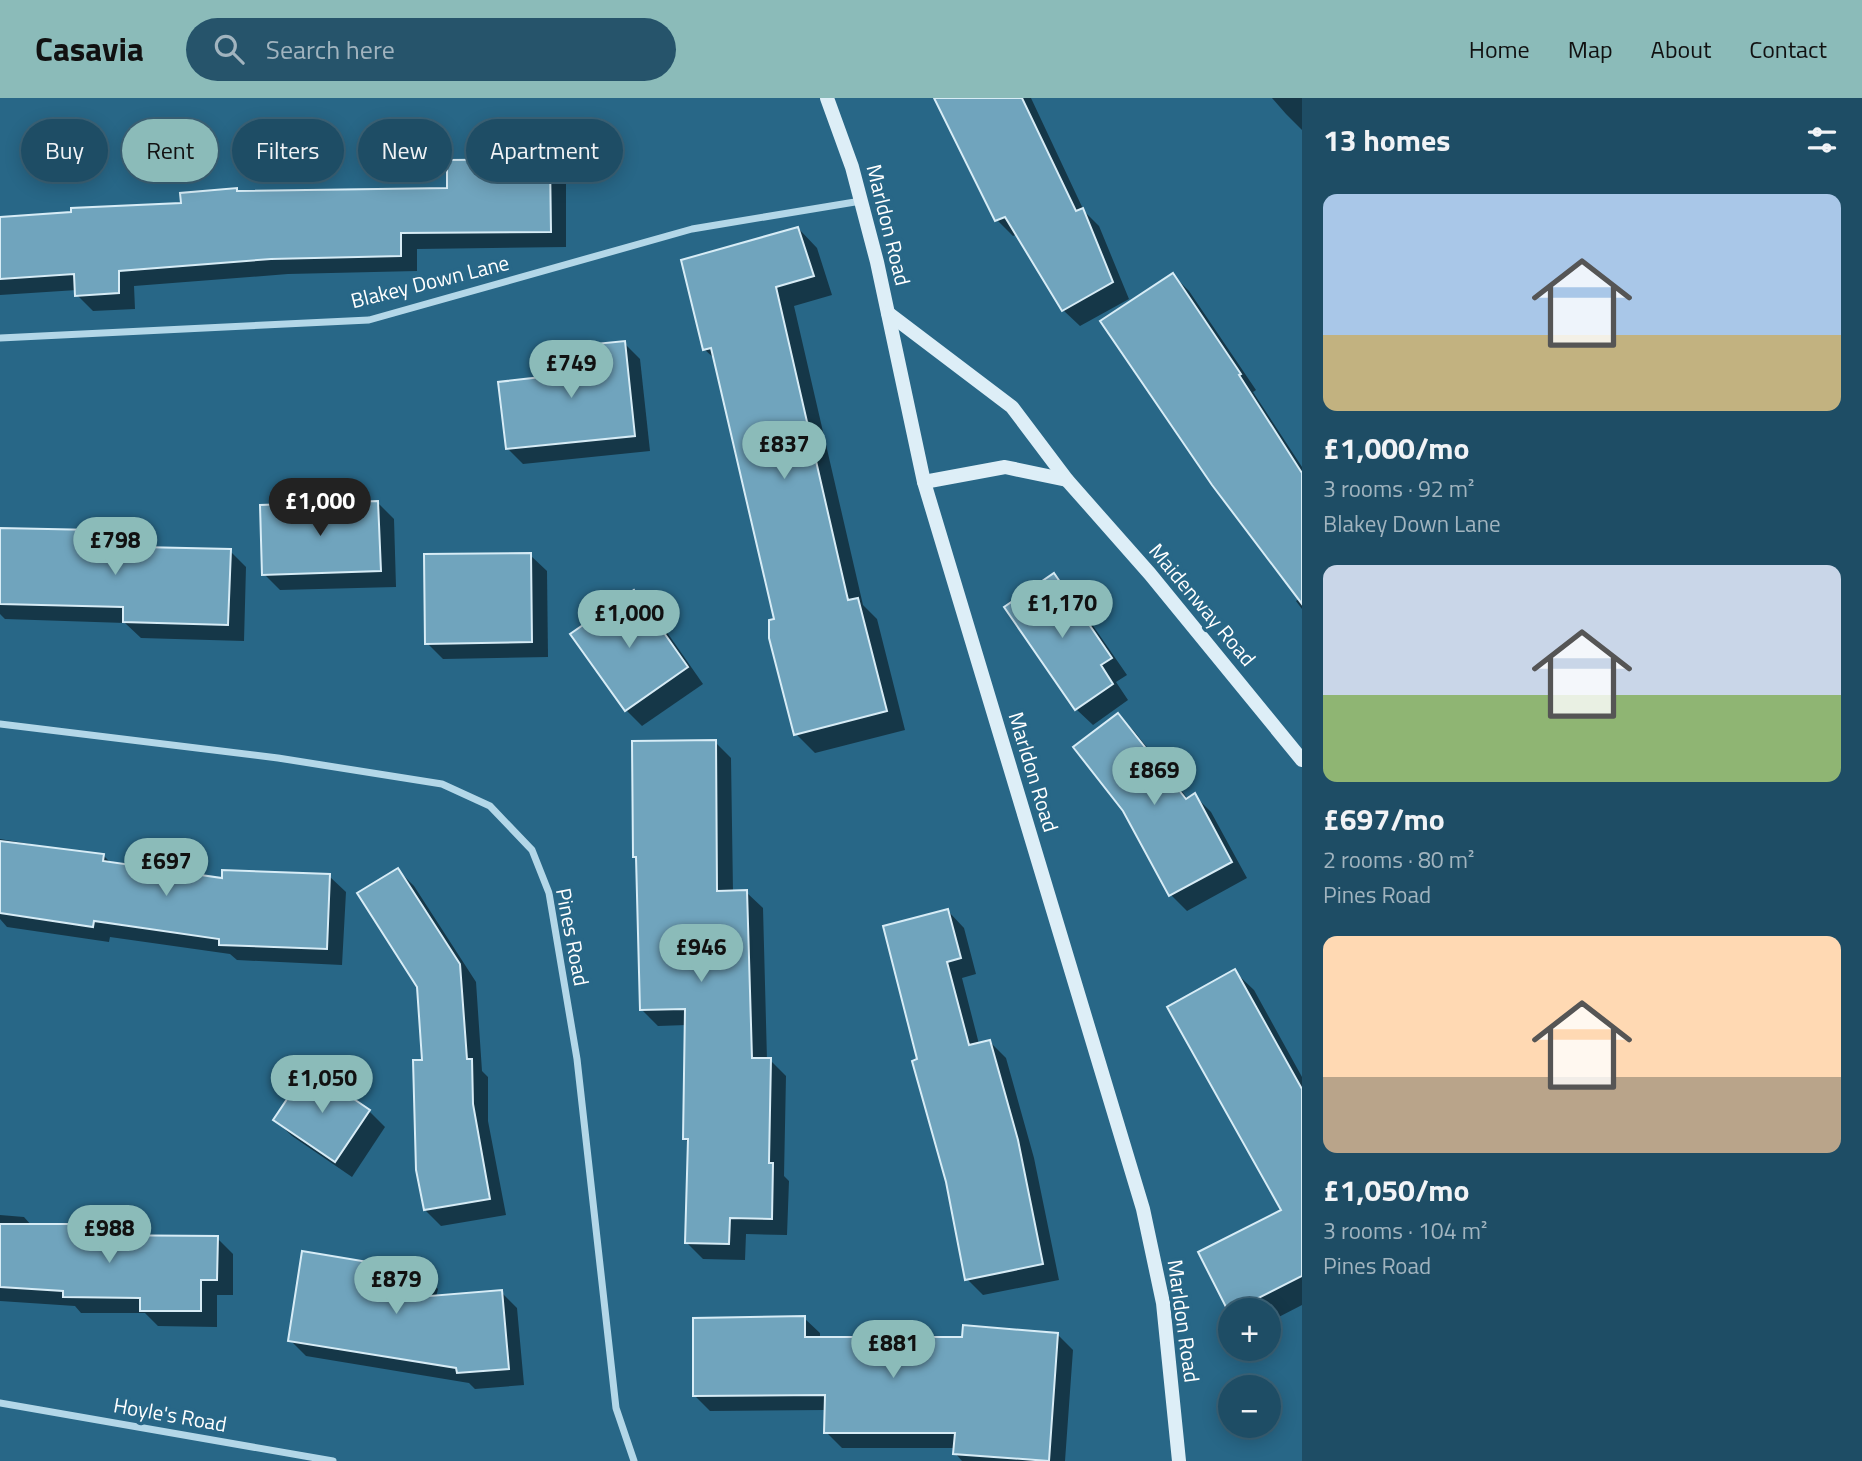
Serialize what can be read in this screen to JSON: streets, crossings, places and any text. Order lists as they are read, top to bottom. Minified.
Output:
{"streets":{"main road":["Marldon Road","Maidenway Road"],"street":["Blakey Down Lane","Pines Road","Hoyle's Road"]},"crossings":[["Marldon Road","Blakey Down Lane"],["Marldon Road","Maidenway Road"]],"page":{"header":"Casavia","search":"Search here","nav":["Home","Map","About","Contact"],"heading":"13 homes","chip":["Buy","Rent","Filters","New","Apartment"],"list":[{"name":"£1,000/mo","note":"3 rooms · 92 m² · Blakey Down Lane"},{"name":"£697/mo","note":"2 rooms · 80 m² · Pines Road"},{"name":"£1,050/mo","note":"3 rooms · 104 m² · Pines Road"}],"price":["£749","£837","£1,000","£798","£1,170","£1,000","£869","£697","£946","£1,050","£988","£879","£881"],"map_buttons":["+","−"]}}
